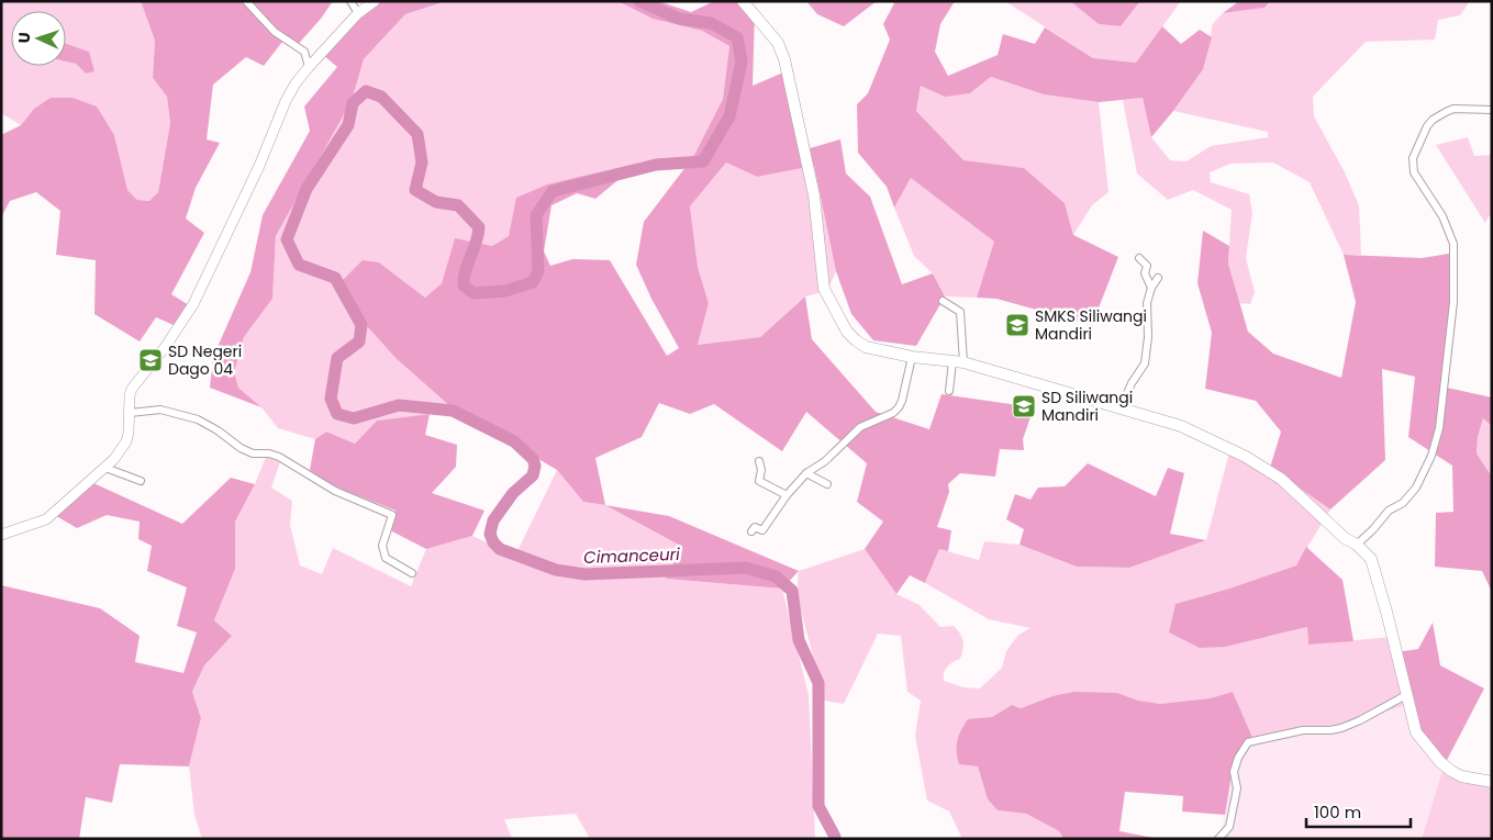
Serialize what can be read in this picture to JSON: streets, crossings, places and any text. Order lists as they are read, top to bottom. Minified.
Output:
{"water":["Cimanceuri"],"places":{"school or university":["SMKS Siliwangi Mandiri","SD Negeri Dago 04","SD Siliwangi Mandiri"]},"scale_bar":"100 m","north":"left"}
